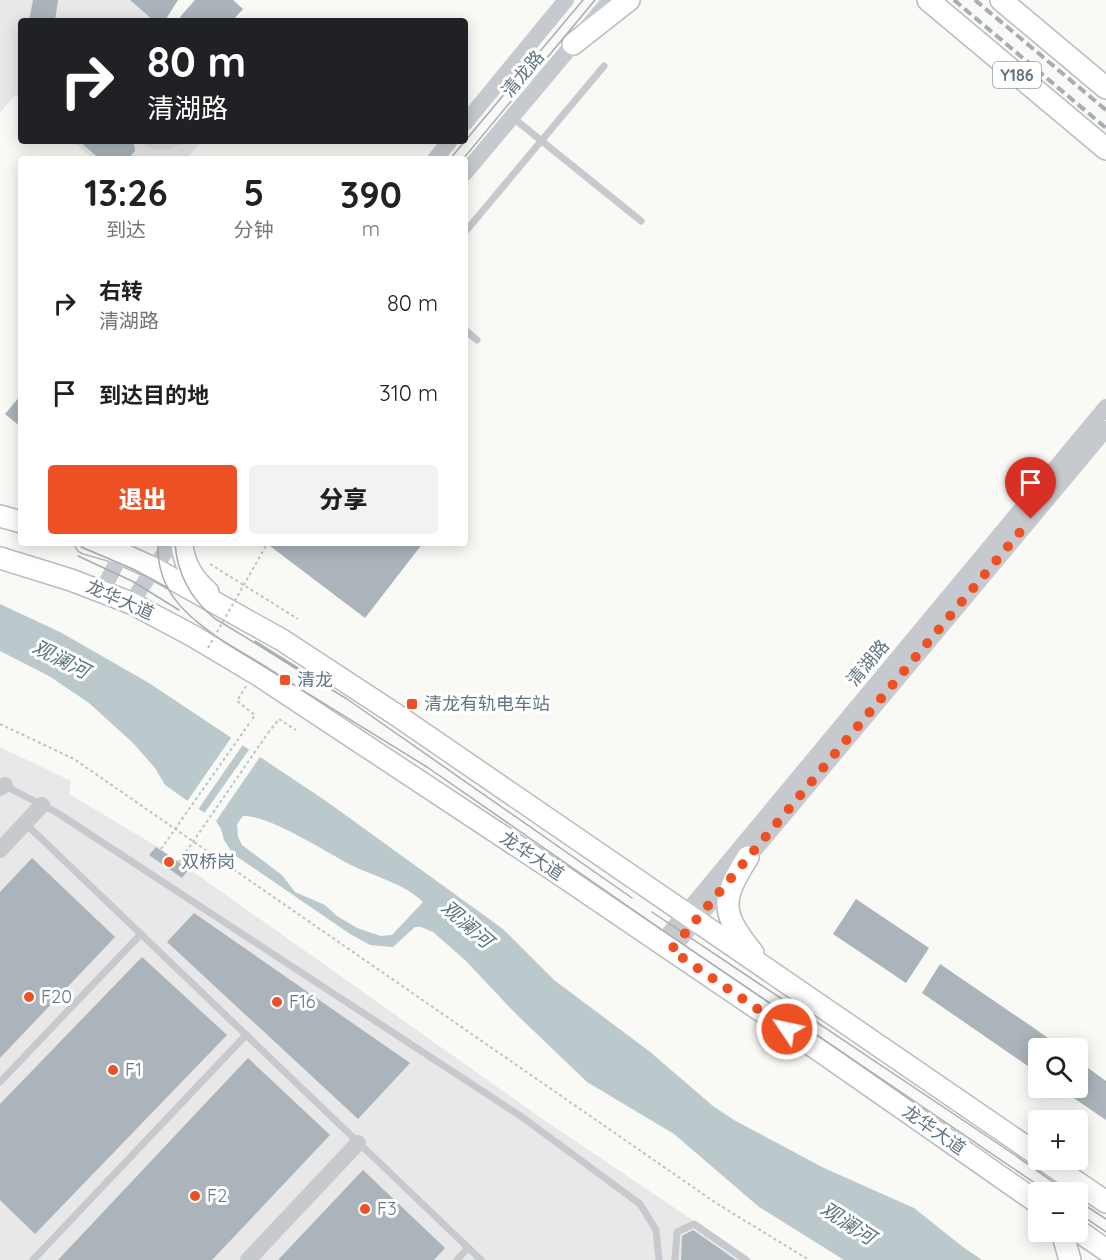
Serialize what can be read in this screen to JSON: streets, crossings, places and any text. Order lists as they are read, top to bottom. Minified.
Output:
{"streets":{"main road":["Y186","龙华大道"],"street":["清龙路","清湖路"]},"crossings":[["龙华大道","清湖路"]],"water":["观澜河"],"places":{"transit":["清龙","清龙有轨电车站"],"other":["双桥岗","F20","F16","F1","F2","F3"]},"page":{"turn":["80 m","清湖路"],"eta":["13:26","到达","5","分钟","390","m"],"list":[{"name":"右转","note":"清湖路","value":"80 m"},{"name":"到达目的地","value":"310 m"}],"buttons":["退出","分享"],"map_buttons":["+","−"]}}
